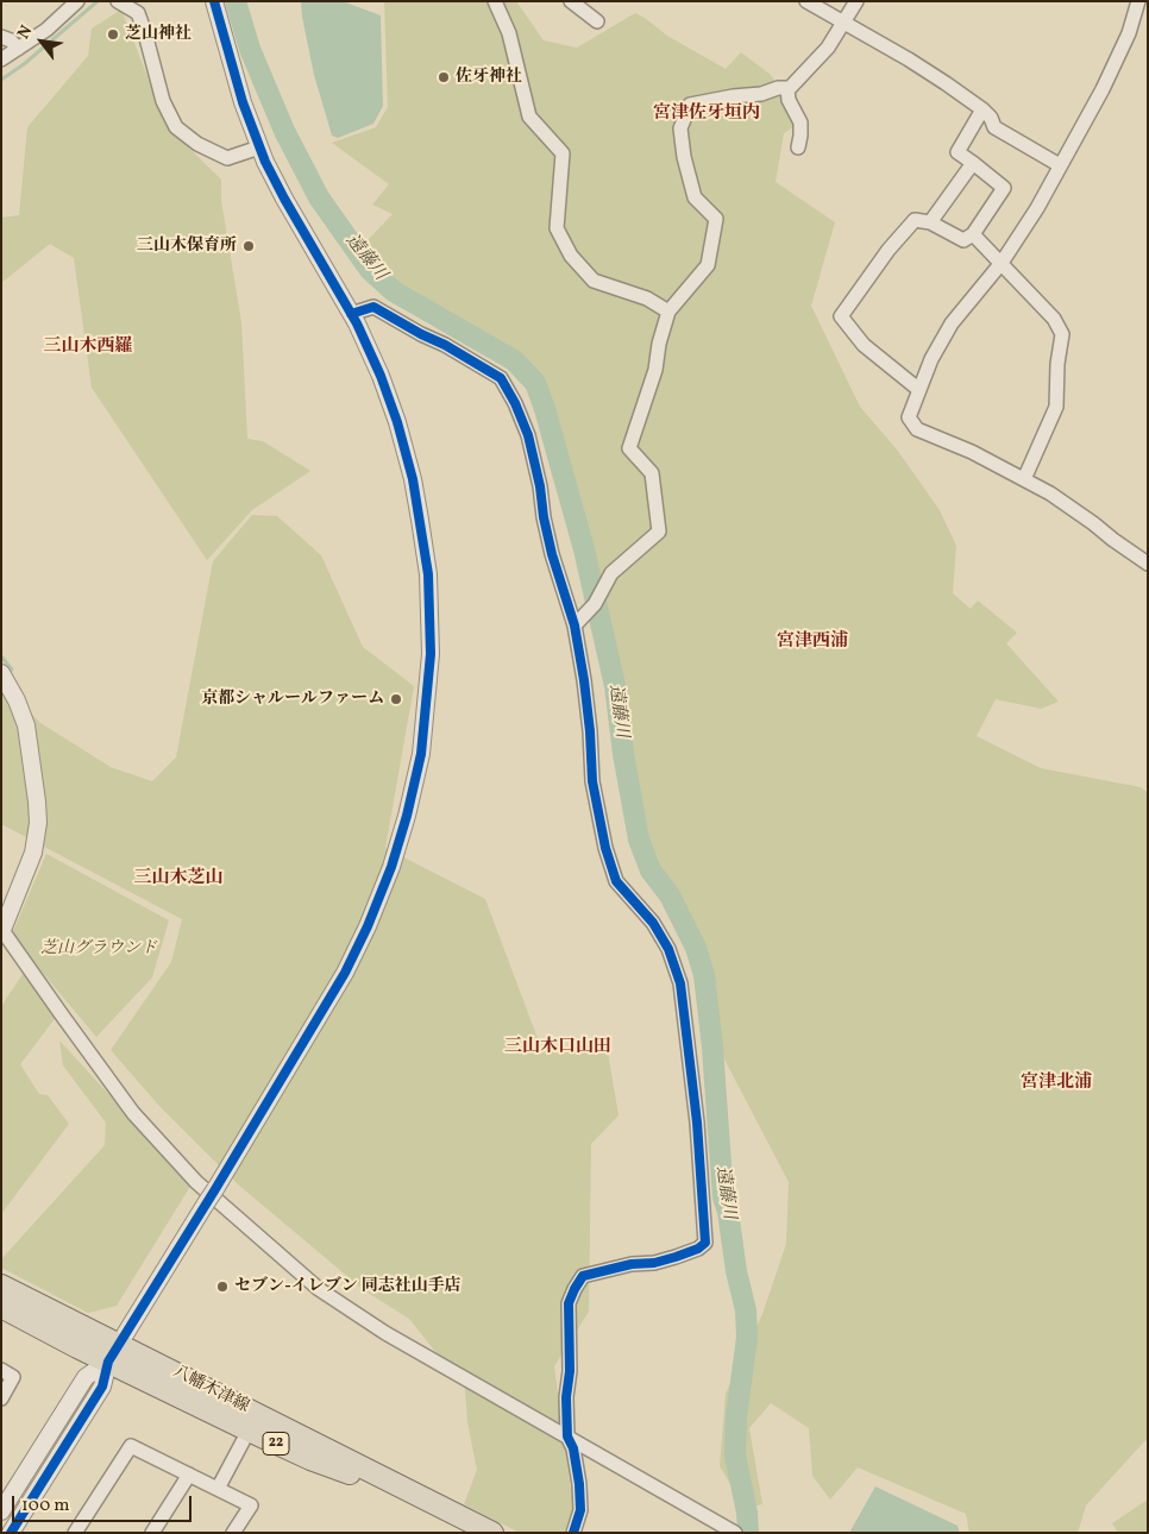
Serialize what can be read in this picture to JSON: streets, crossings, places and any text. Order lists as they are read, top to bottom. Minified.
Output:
{"streets":{"main road":["八幡木津線","22"]},"districts":["宮津佐牙垣内","三山木西羅","宮津西浦","三山木芝山","三山木口山田","宮津北浦"],"water":["遠藤川"],"parks":["芝山グラウンド"],"places":["芝山神社","佐牙神社","三山木保育所","京都シャルールファーム","セブン-イレブン 同志社山手店"],"scale_bar":"100 m","north":"top left"}
